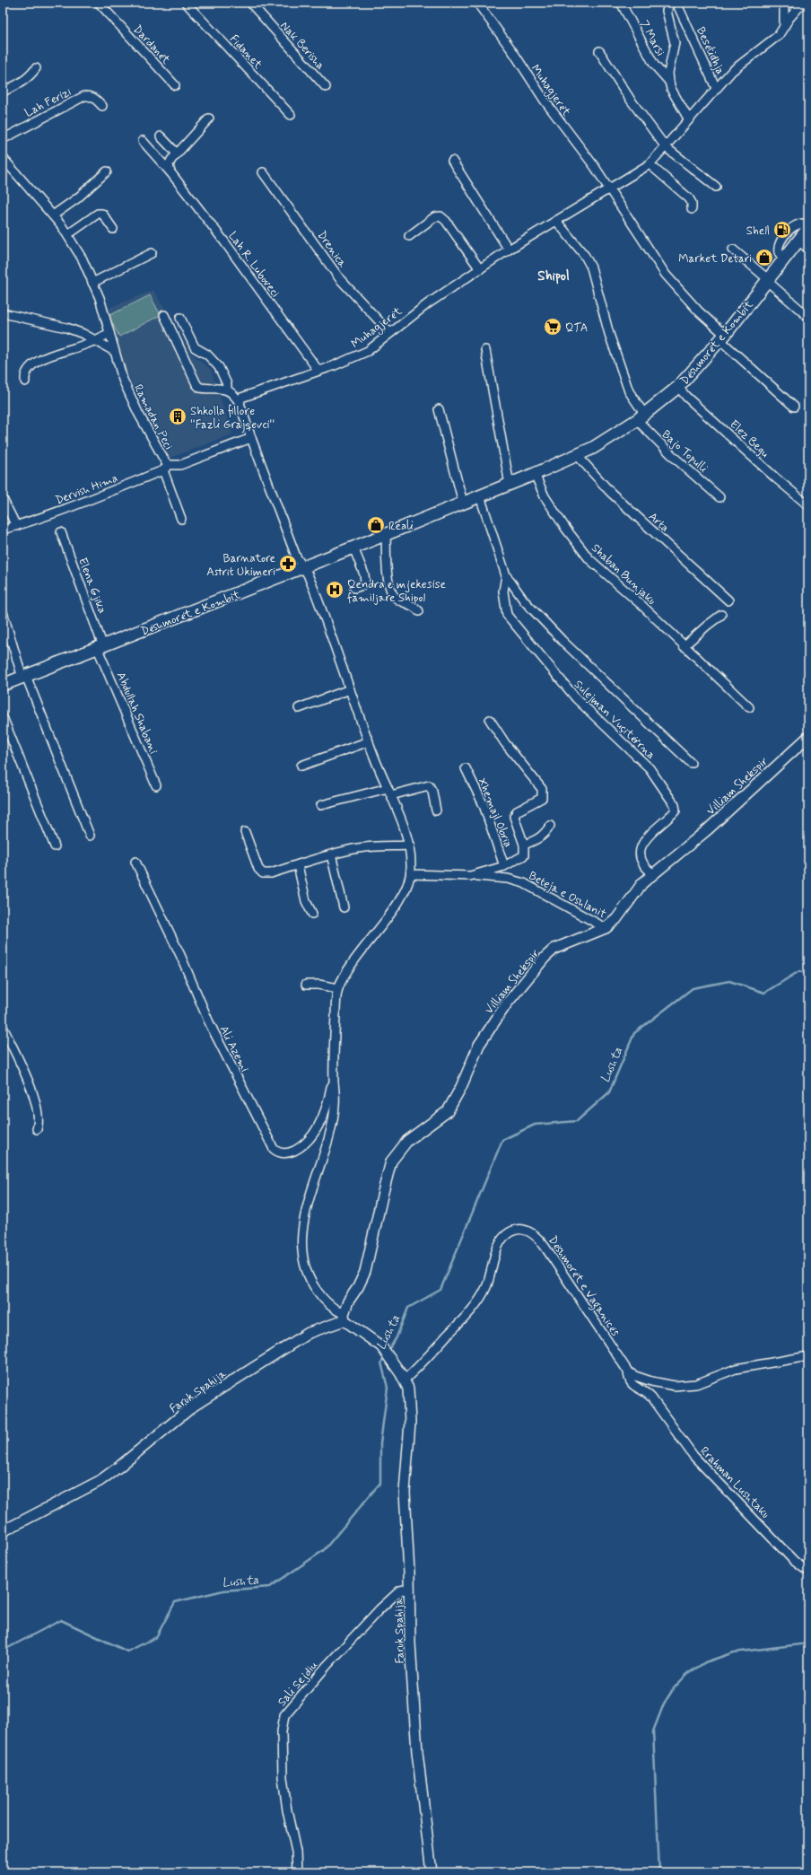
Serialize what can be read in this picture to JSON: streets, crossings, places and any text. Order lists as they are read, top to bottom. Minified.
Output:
{"streets":{"main road":["Dëshmorët e Kombit"],"street":["7 Marsi","Dardanët","Nak Berisha","Besëlidhja","Fidanet","Muhagjerët","Lah Ferizi","Drenica","Lah R. Luboveci","Ramadan Peci","Elez Begu","Bajo Topulli","Dervish Hima","Arta","Shaban Bunjaku","Elena Gjika","Abdullah Shabani","Sulejman Vuçitërrna","Villiam Shekspir","Xhemajl Obria","Beteja e Oshlanit","Ali Azemi","Dëshmorët e Vaganicës","Faruk Spahija","Rrahman Lushtaku","Sali Sejdiu"]},"crossings":[["7 Marsi","Muhagjerët"],["Besëlidhja","Muhagjerët"],["Muhagjerët","Drenica"],["Muhagjerët","Lah R. Luboveci"],["Muhagjerët","Bajo Topulli"],["Dëshmorët e Kombit","Elez Begu"],["Dëshmorët e Kombit","Bajo Topulli"],["Dëshmorët e Kombit","Arta"],["Dëshmorët e Kombit","Shaban Bunjaku"],["Dëshmorët e Kombit","Elena Gjika"],["Dëshmorët e Kombit","Abdullah Shabani"],["Dëshmorët e Kombit","Sulejman Vuçitërrna"],["Ramadan Peci","Dervish Hima"],["Elena Gjika","Abdullah Shabani"],["Sulejman Vuçitërrna","Villiam Shekspir"],["Villiam Shekspir","Beteja e Oshlanit"],["Villiam Shekspir","Faruk Spahija"],["Xhemajl Obria","Beteja e Oshlanit"],["Dëshmorët e Vaganicës","Faruk Spahija"],["Dëshmorët e Vaganicës","Rrahman Lushtaku"],["Faruk Spahija","Sali Sejdiu"]],"districts":["Shipol"],"water":["Lushta"],"places":{"fuel station":["Shell"],"shop":["Market Detari","Reali"],"supermarket":["QTA"],"building":["Shkolla fillore ''Fazli Grajqevci''"],"pharmacy":["Barnatore Astrit Ukimeri"],"hospital":["Qendra e mjekesise familjare Shipol"]}}
